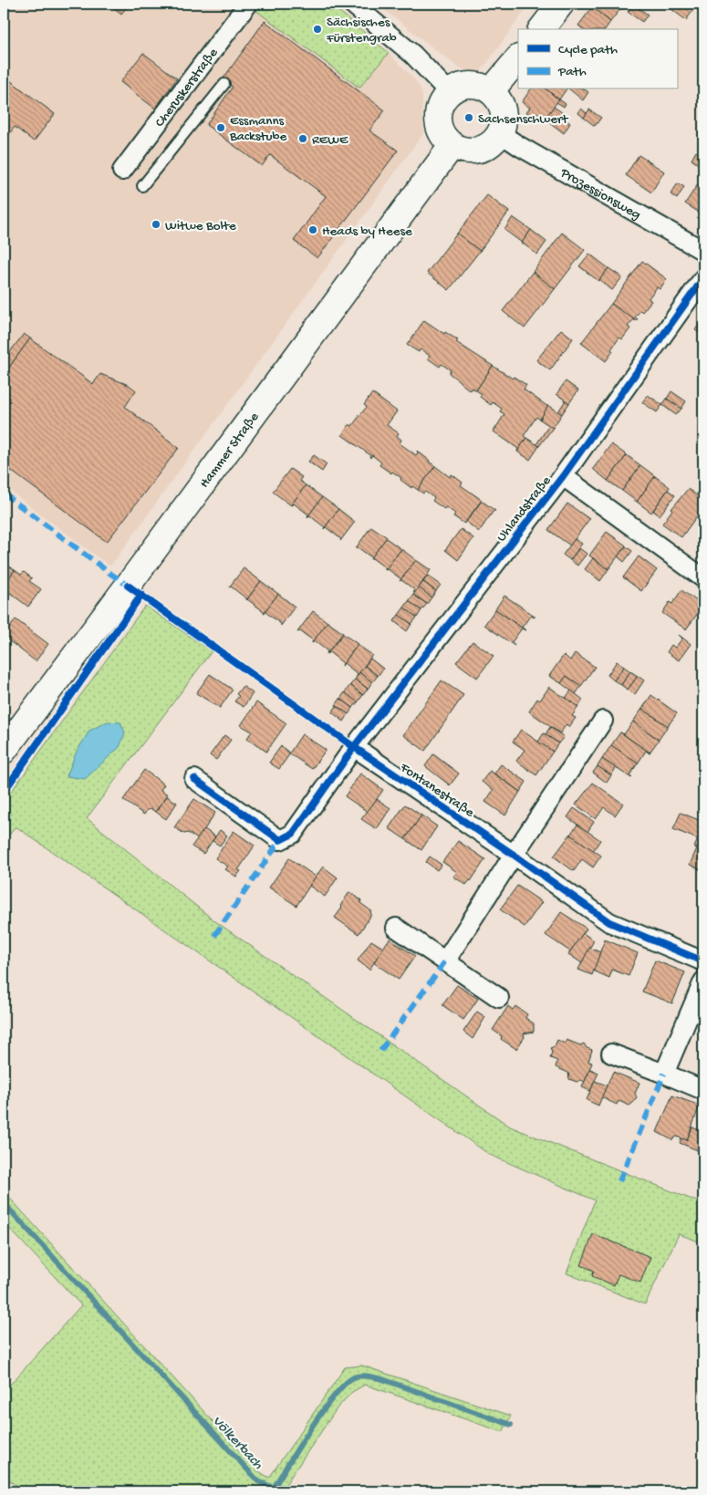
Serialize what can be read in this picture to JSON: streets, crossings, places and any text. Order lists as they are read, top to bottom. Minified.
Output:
{"streets":{"main road":["Hammer Straße"],"street":["Cheruskerstraße","Prozessionsweg","Uhlandstraße","Fontanestraße"]},"crossings":[["Prozessionsweg","Hammer Straße"],["Uhlandstraße","Fontanestraße"]],"water":["Völkerbach"],"places":["Sächsisches Fürstengrab","Sachsenschwert","Essmanns Backstube","REWE","Witwe Bolte","Heads by Heese"],"legend":["Cycle path","Path"]}
